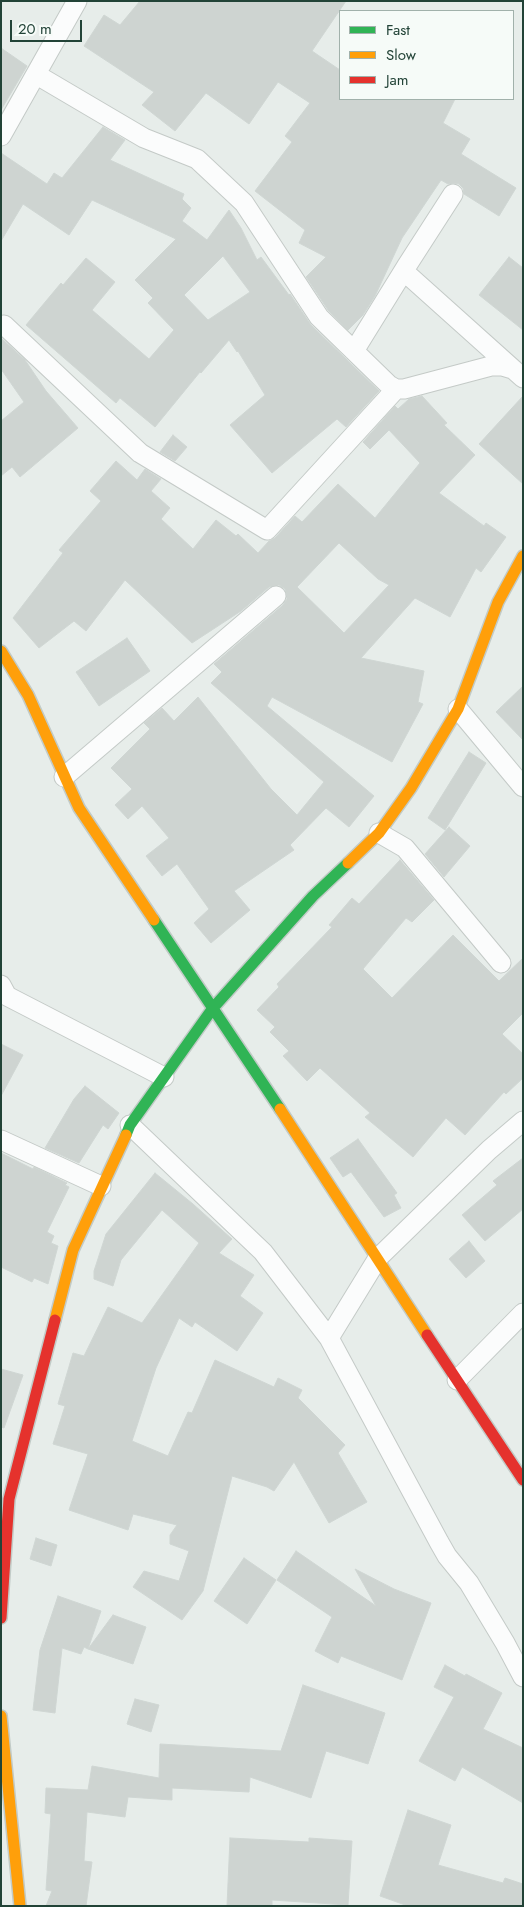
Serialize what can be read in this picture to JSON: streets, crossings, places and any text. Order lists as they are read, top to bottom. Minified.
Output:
{"legend":["Fast","Slow","Jam"],"scale_bar":"20 m"}
